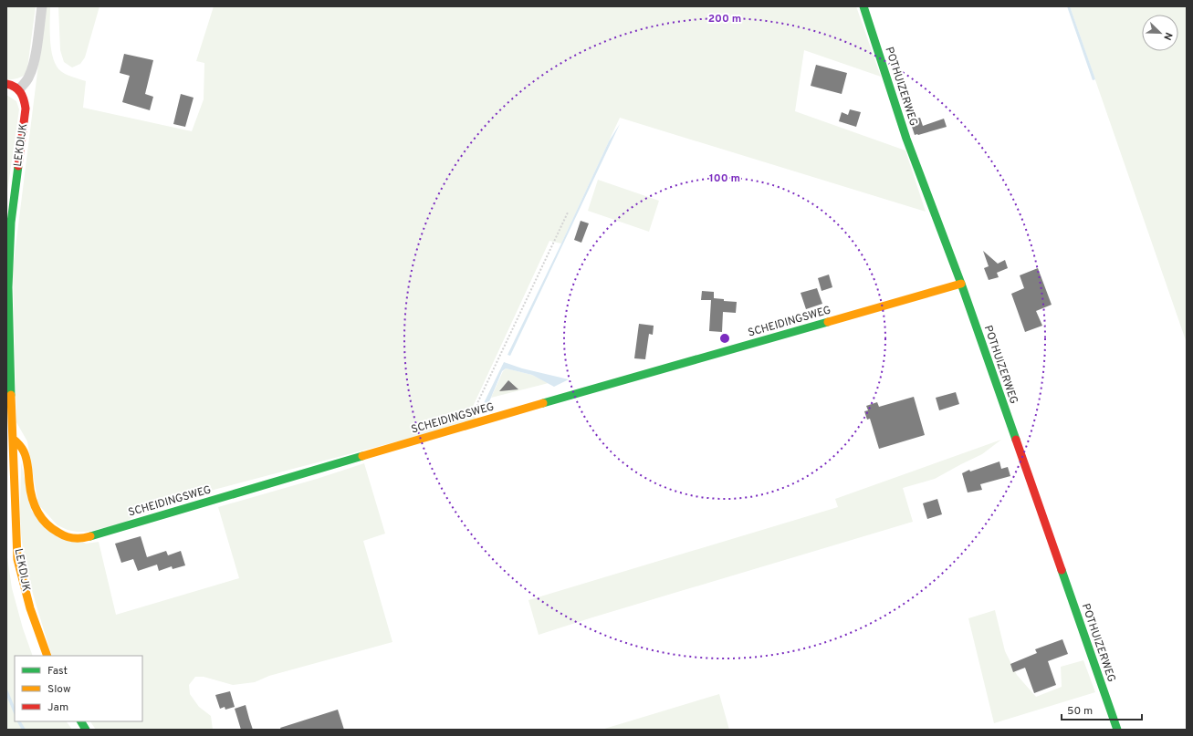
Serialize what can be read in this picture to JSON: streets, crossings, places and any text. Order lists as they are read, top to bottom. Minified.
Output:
{"streets":{"street":["POTHUIZERWEG","LEKDIJK","SCHEIDINGSWEG"]},"crossings":[["POTHUIZERWEG","SCHEIDINGSWEG"],["LEKDIJK","SCHEIDINGSWEG"]],"legend":["Fast","Slow","Jam"],"scale_bar":"50 m","north":"bottom right","rings":["200 m","100 m"]}
